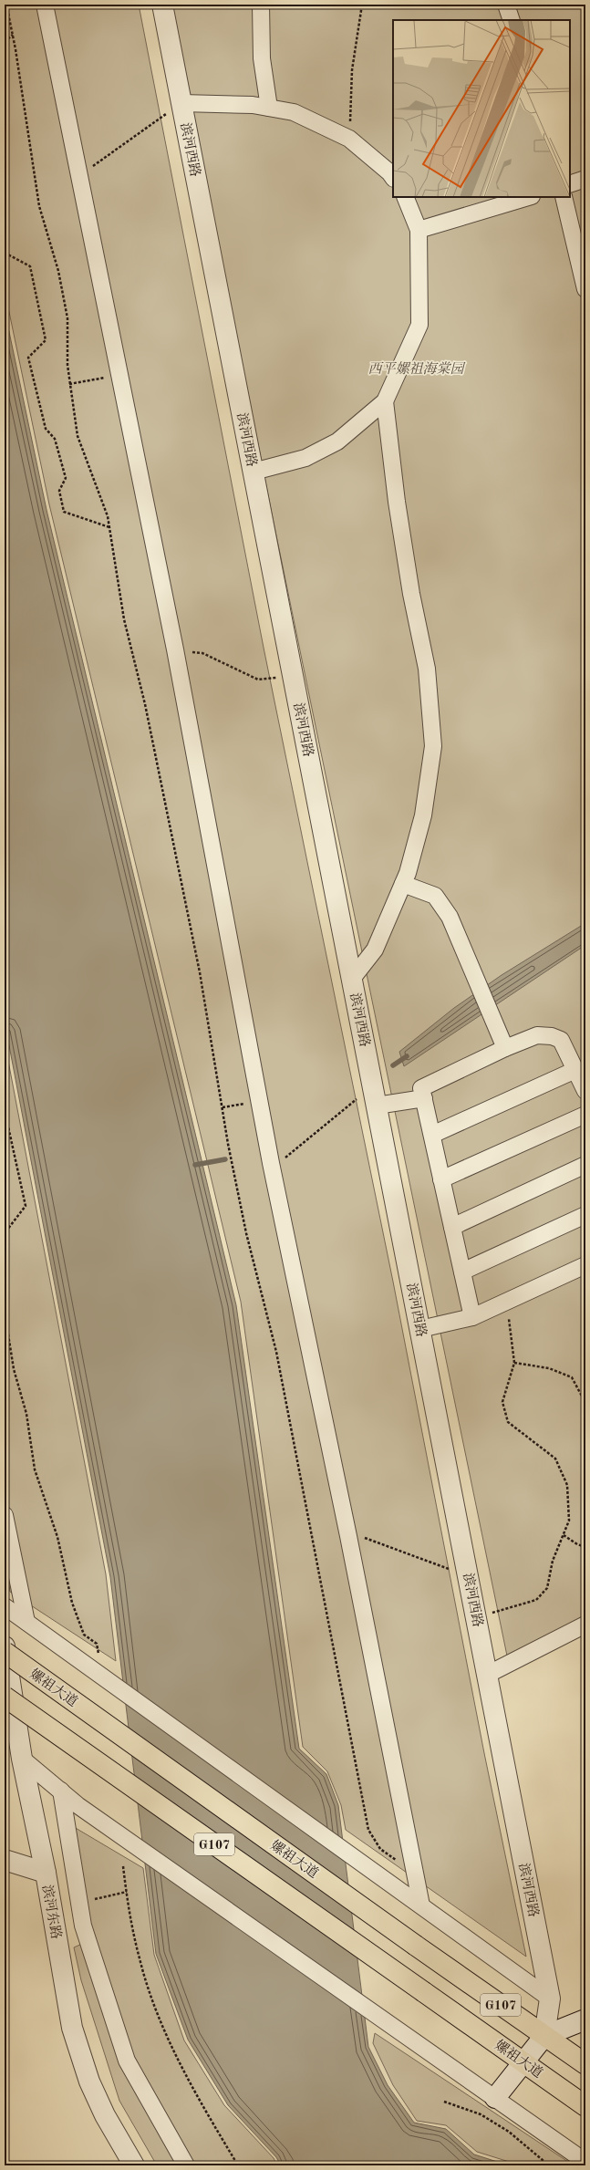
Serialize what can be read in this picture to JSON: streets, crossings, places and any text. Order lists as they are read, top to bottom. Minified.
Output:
{"streets":{"highway":["嫘祖大道","G107"],"street":["滨河西路","滨河东路"]},"crossings":[["滨河西路","嫘祖大道"]],"parks":["西平嫘祖海棠园"]}
